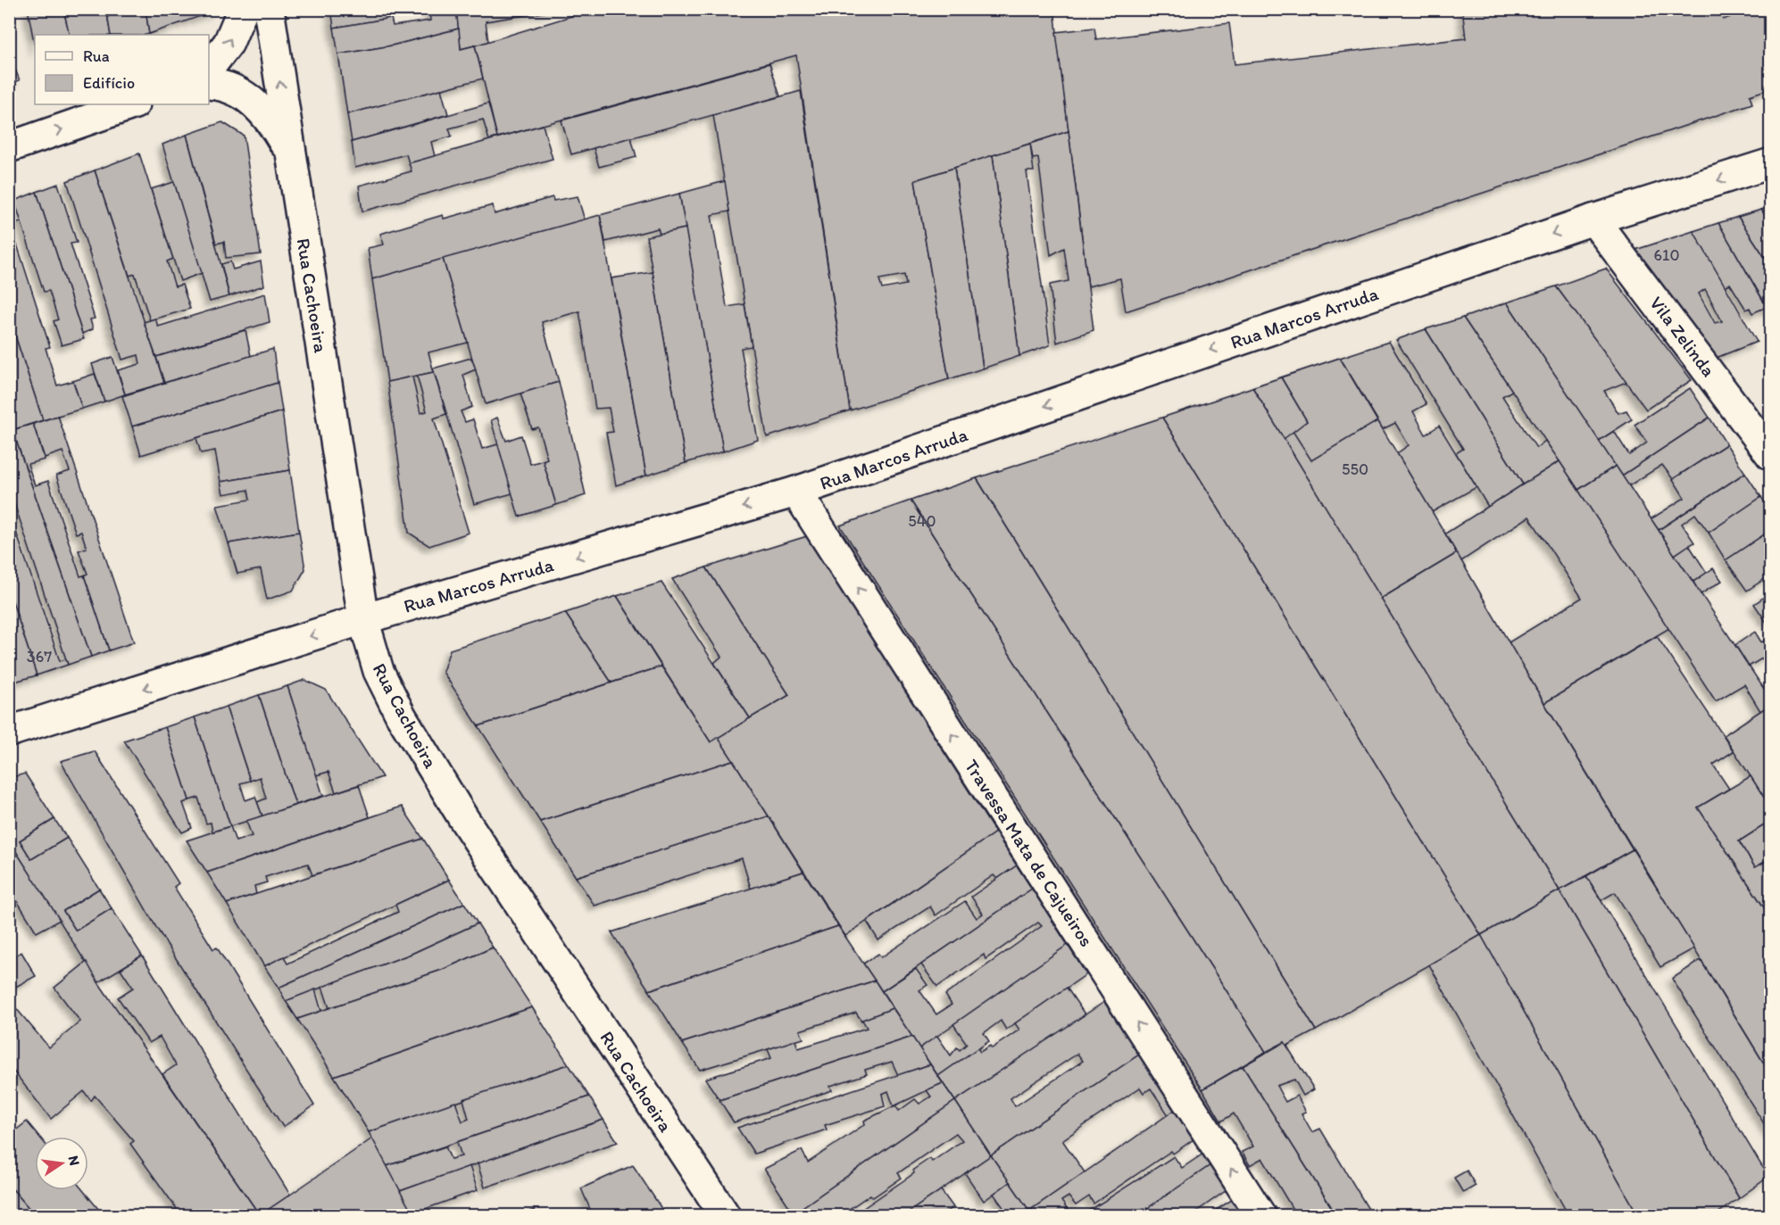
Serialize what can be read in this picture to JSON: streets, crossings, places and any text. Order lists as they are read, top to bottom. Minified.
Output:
{"streets":{"street":["Rua Cachoeira","Rua Marcos Arruda","Vila Zelinda","Travessa Mata de Cajueiros"]},"crossings":[["Rua Cachoeira","Rua Marcos Arruda"],["Rua Marcos Arruda","Vila Zelinda"],["Rua Marcos Arruda","Travessa Mata de Cajueiros"]],"one_way":["Rua Marcos Arruda","Travessa Mata de Cajueiros"],"house_numbers":["610","550","540","367"],"legend":["Rua","Edifício"],"north":"right"}
